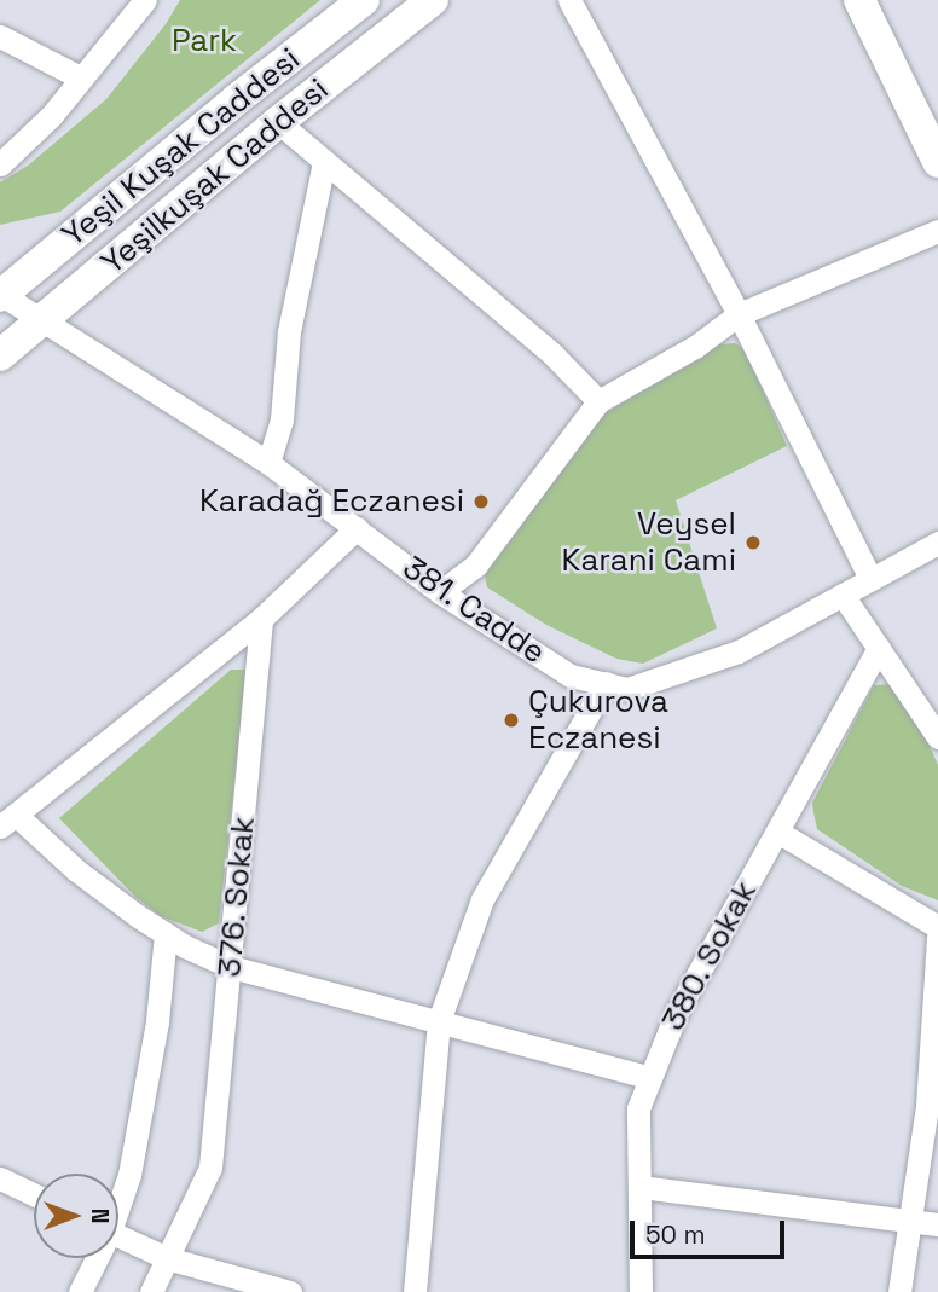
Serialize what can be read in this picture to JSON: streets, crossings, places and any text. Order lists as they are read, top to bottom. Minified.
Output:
{"streets":{"main road":["Yeşil Kuşak Caddesi","Yeşilkuşak Caddesi"],"street":["381. Cadde","376. Sokak","380. Sokak"]},"crossings":[["Yeşil Kuşak Caddesi","381. Cadde"],["Yeşilkuşak Caddesi","381. Cadde"]],"parks":["Park"],"places":["Karadağ Eczanesi","Veysel Karani Cami","Çukurova Eczanesi"],"scale_bar":"50 m","north":"right"}
